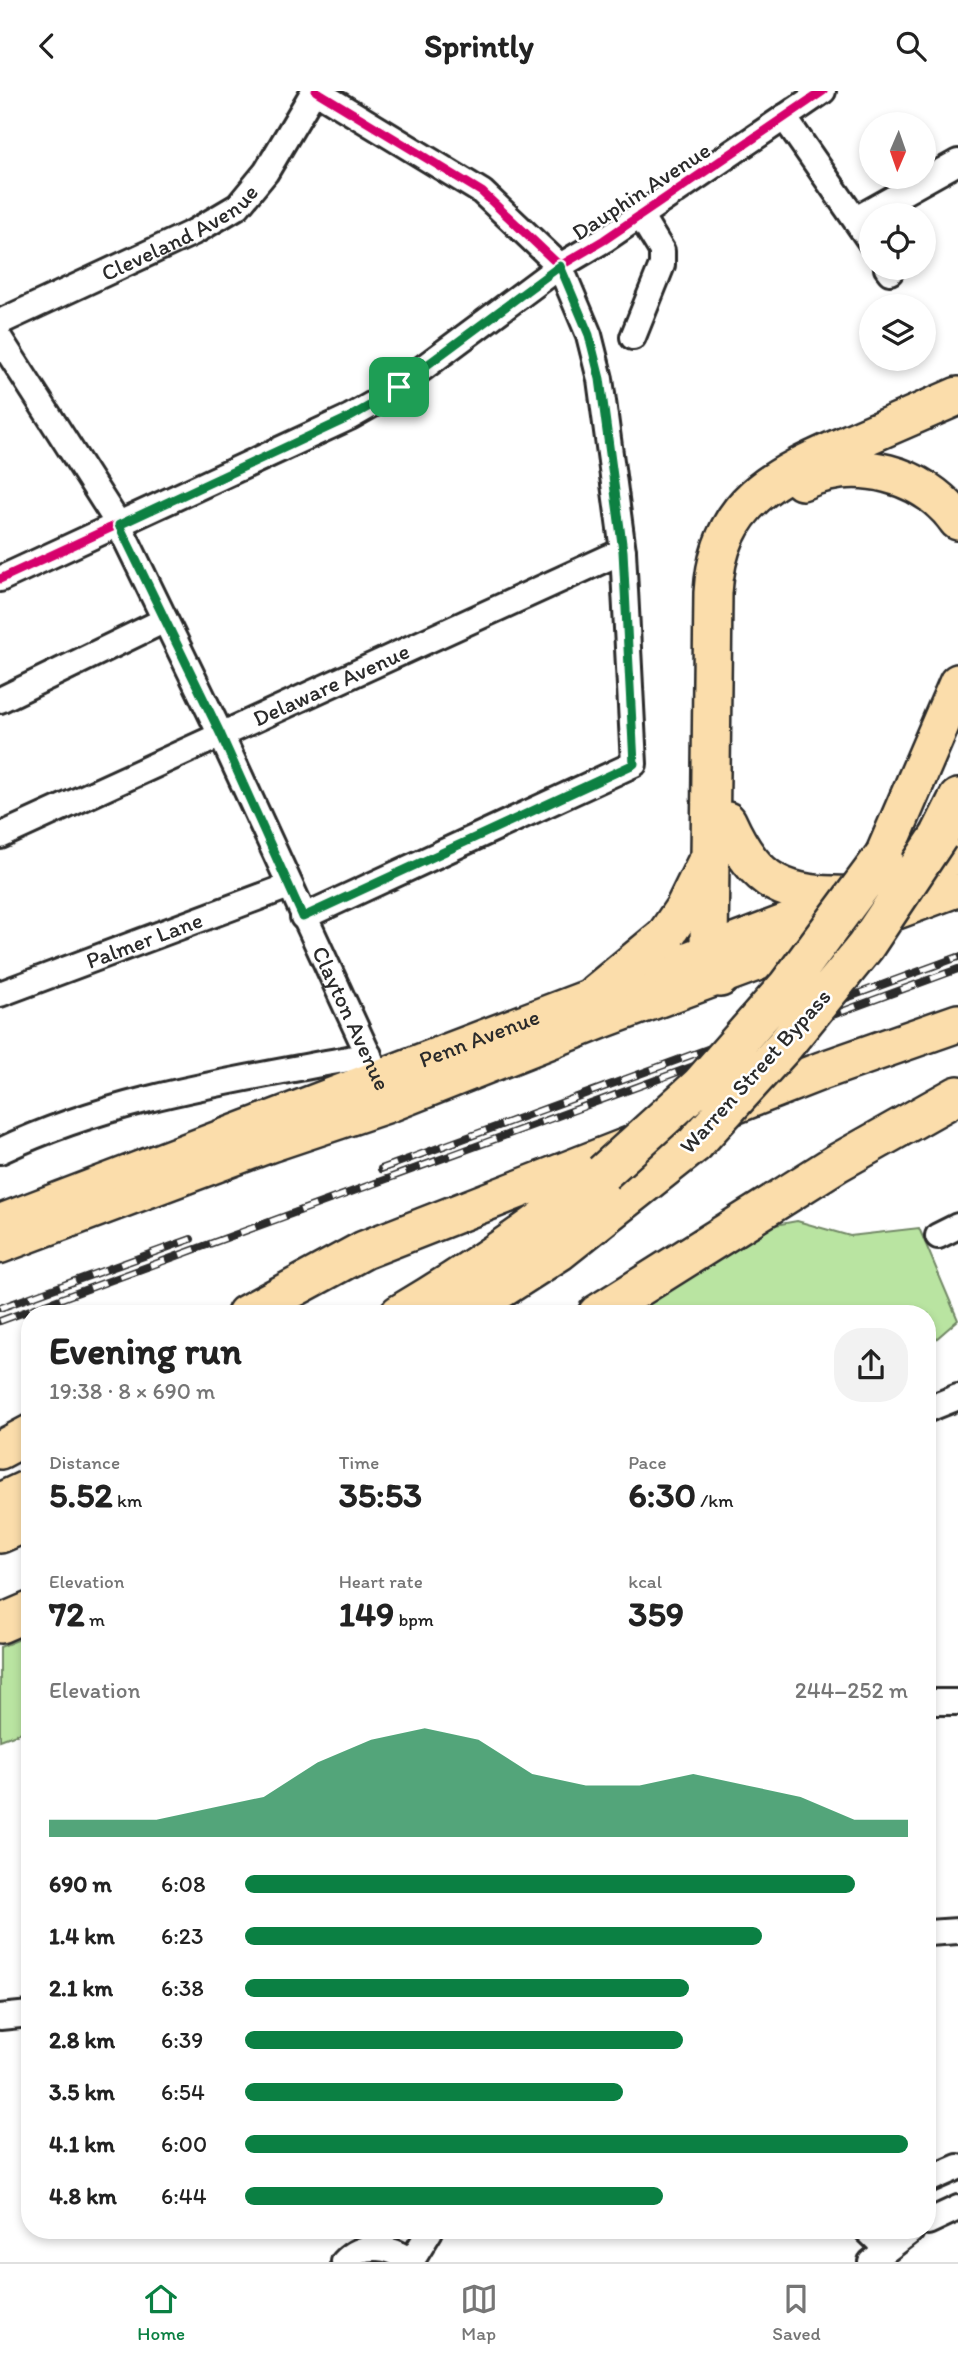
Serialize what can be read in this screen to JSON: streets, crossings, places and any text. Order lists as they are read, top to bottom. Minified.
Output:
{"streets":{"highway":["Warren Street Bypass"],"main road":["Penn Avenue"],"street":["Dauphin Avenue","Cleveland Avenue","Delaware Avenue","Palmer Lane","Clayton Avenue"]},"crossings":[["Dauphin Avenue","Clayton Avenue"],["Delaware Avenue","Clayton Avenue"],["Palmer Lane","Clayton Avenue"],["Clayton Avenue","Penn Avenue"],["Penn Avenue","Warren Street Bypass"]],"north":"bottom","page":{"header":"Sprintly","heading":["Evening run","19:38 · 8 × 690 m"],"stats":[["Distance","5.52 km"],["Time","35:53"],["Pace","6:30 /km"],["Elevation","72 m"],["Heart rate","149 bpm"],["kcal","359"]],"chart":["Elevation","244–252 m"],"list":[{"name":"690 m","note":"6:08"},{"name":"1.4 km","note":"6:23"},{"name":"2.1 km","note":"6:38"},{"name":"2.8 km","note":"6:39"},{"name":"3.5 km","note":"6:54"},{"name":"4.1 km","note":"6:00"},{"name":"4.8 km","note":"6:44"}],"tabs":["Home","Map","Saved"]}}
